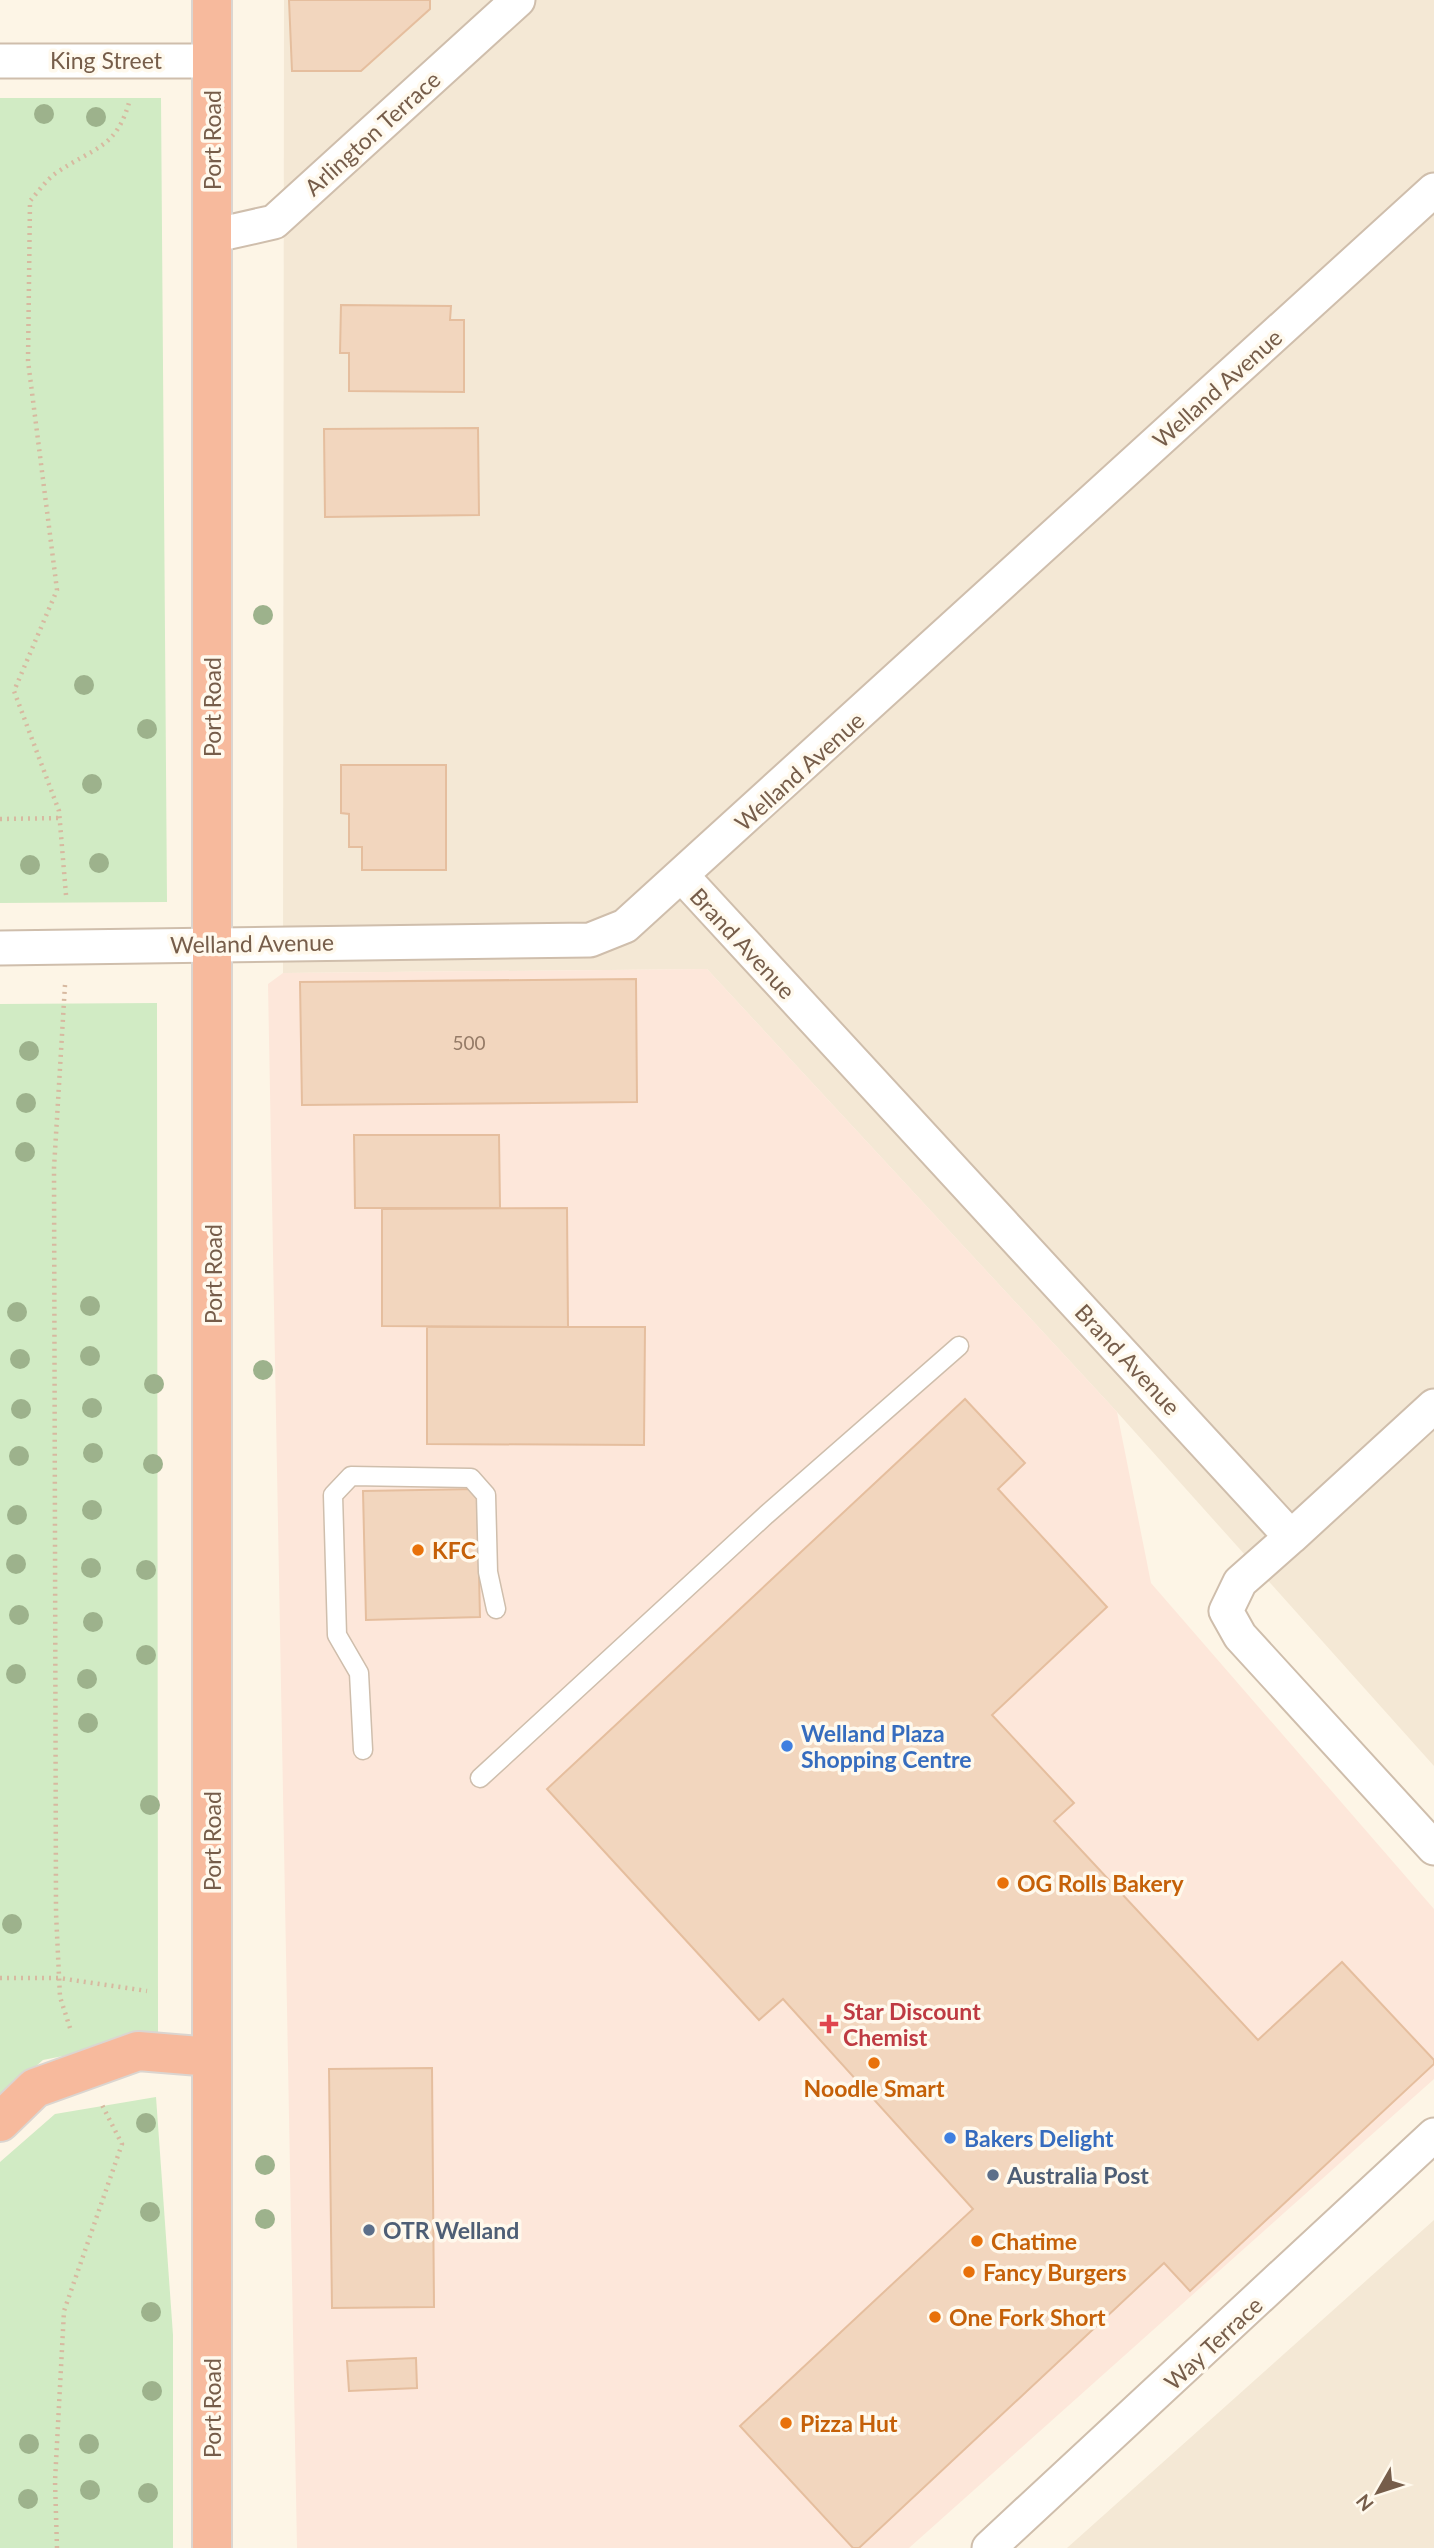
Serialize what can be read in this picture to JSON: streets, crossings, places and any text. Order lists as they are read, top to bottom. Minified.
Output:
{"streets":{"highway":["Port Road"],"street":["King Street","Arlington Terrace","Welland Avenue","Brand Avenue","Way Terrace"]},"crossings":[["King Street","Port Road"],["Arlington Terrace","Port Road"],["Port Road","Welland Avenue"],["Welland Avenue","Brand Avenue"]],"places":{"other":["KFC","Welland Plaza Shopping Centre","OG Rolls Bakery","Noodle Smart","Bakers Delight","Australia Post","OTR Welland","Chatime","Fancy Burgers","One Fork Short","Pizza Hut"],"health":["Star Discount Chemist"]},"house_numbers":["500"],"north":"bottom left"}
